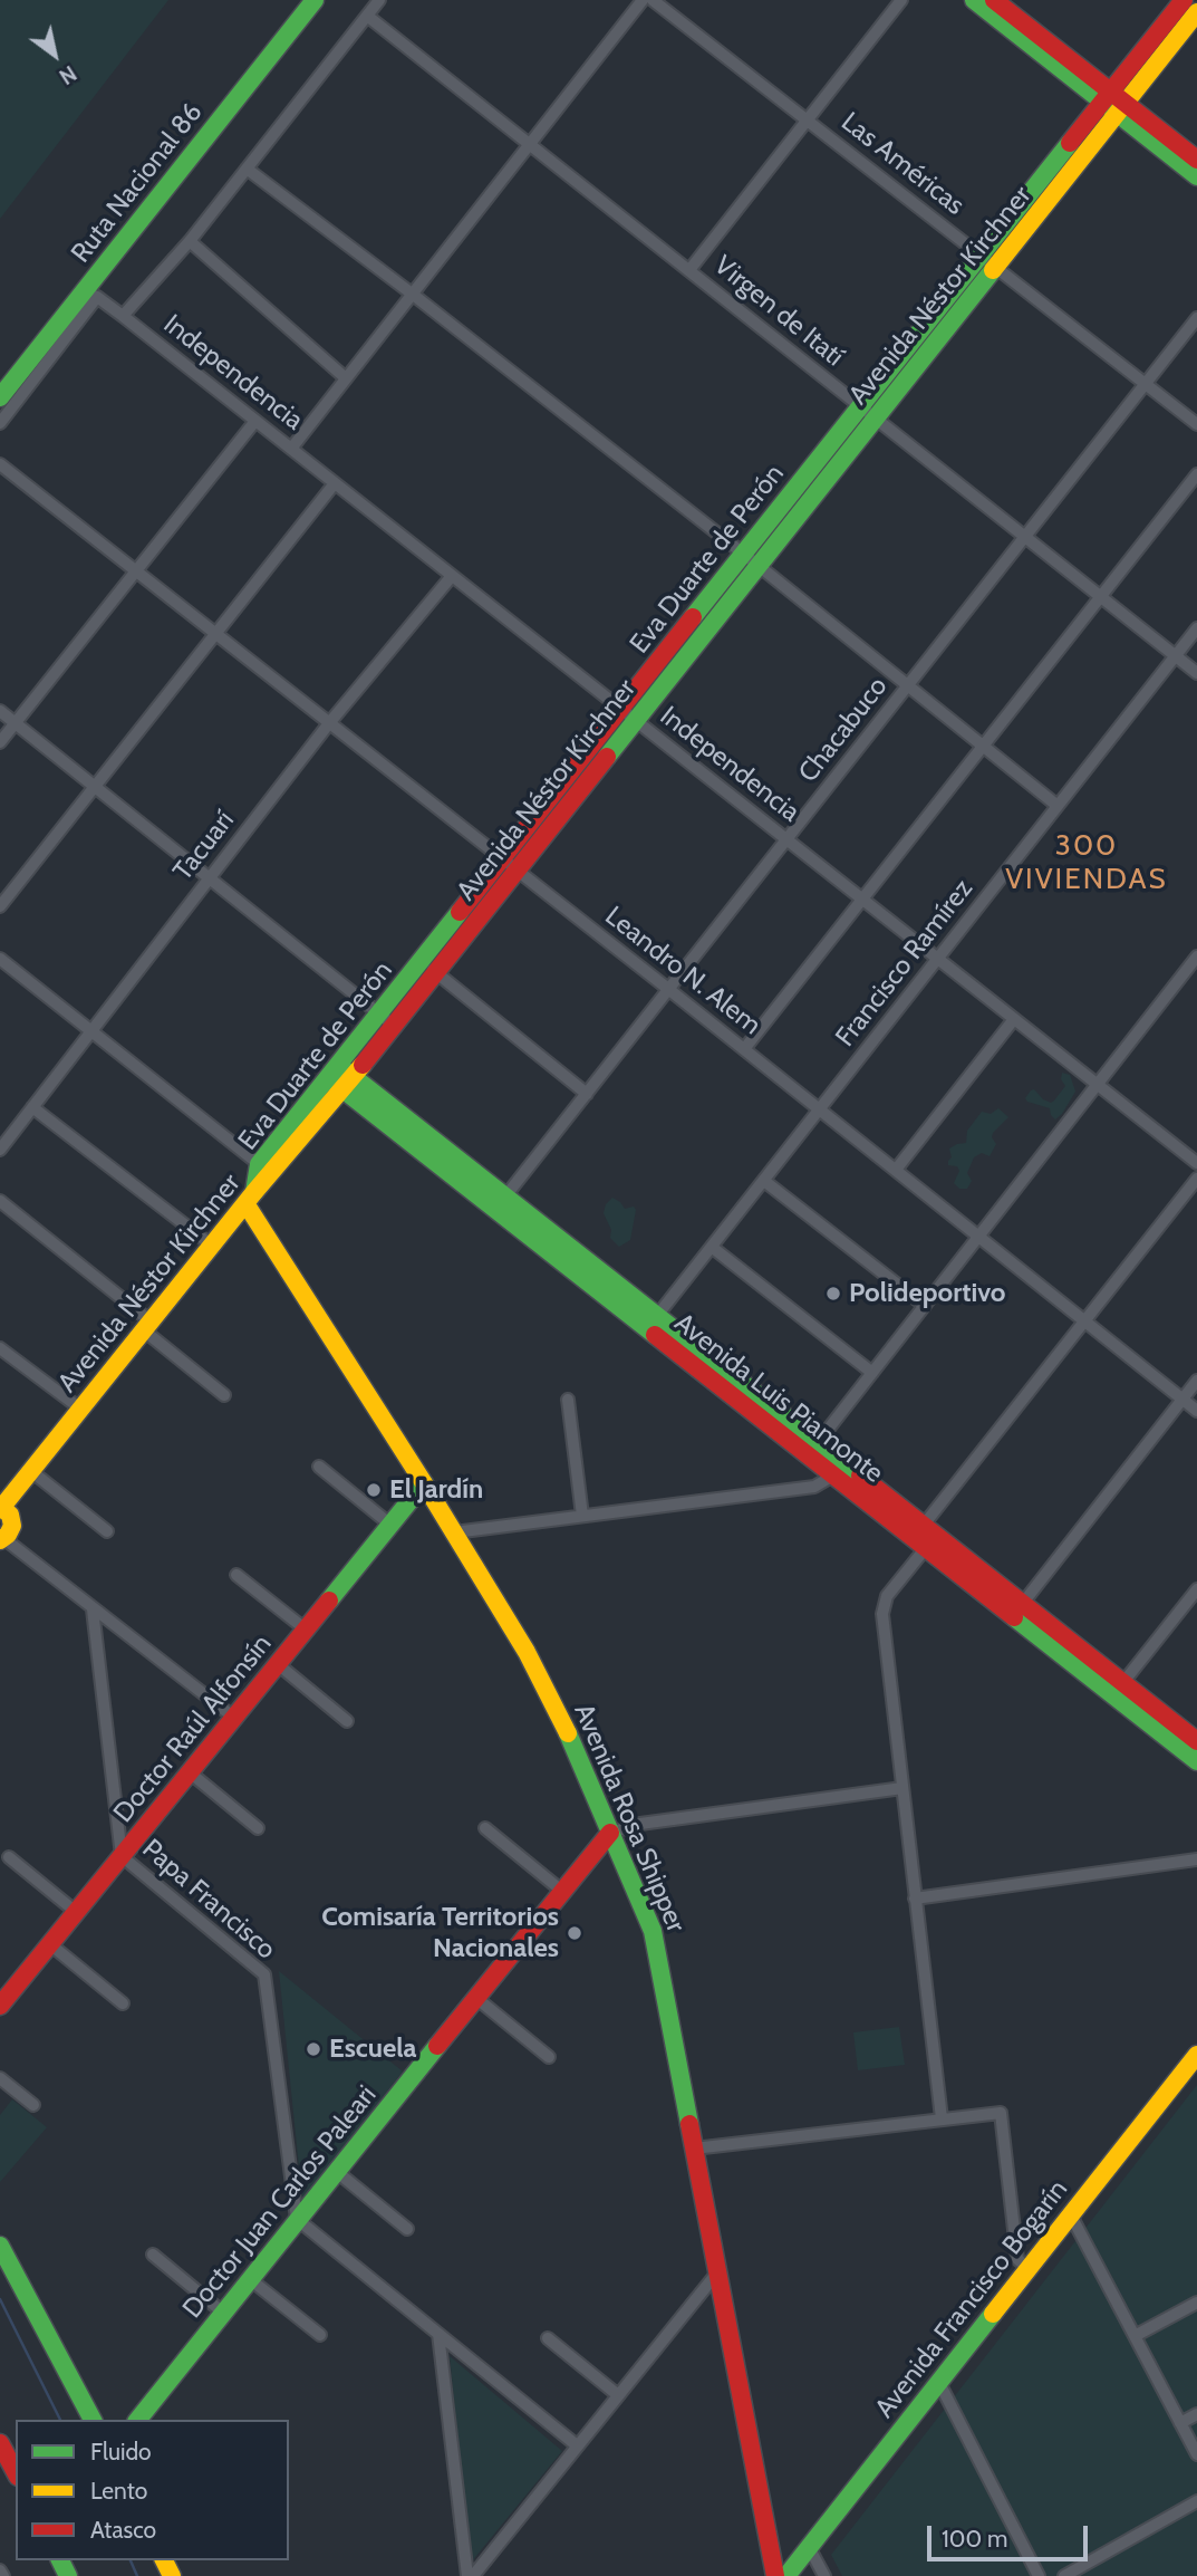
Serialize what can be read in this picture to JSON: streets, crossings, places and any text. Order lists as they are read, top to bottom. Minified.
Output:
{"streets":{"main road":["Ruta Nacional 86","Avenida Néstor Kirchner","Eva Duarte de Perón","Avenida Luis Piamonte","Doctor Raúl Alfonsín","Avenida Rosa Shipper","Doctor Juan Carlos Paleari","Avenida Francisco Bogarín"],"street":["Las Américas","Virgen de Itatí","Independencia","Chacabuco","Tacuarí","Francisco Ramírez","Leandro N. Alem","Papa Francisco"]},"crossings":[["Las Américas","Avenida Néstor Kirchner"],["Las Américas","Eva Duarte de Perón"],["Las Américas","Chacabuco"],["Ruta Nacional 86","Independencia"],["Avenida Néstor Kirchner","Virgen de Itatí"],["Avenida Néstor Kirchner","Eva Duarte de Perón"],["Avenida Néstor Kirchner","Avenida Luis Piamonte"],["Avenida Néstor Kirchner","Avenida Rosa Shipper"],["Virgen de Itatí","Eva Duarte de Perón"],["Virgen de Itatí","Chacabuco"],["Virgen de Itatí","Francisco Ramírez"],["Independencia","Eva Duarte de Perón"],["Independencia","Chacabuco"],["Independencia","Tacuarí"],["Independencia","Francisco Ramírez"],["Eva Duarte de Perón","Leandro N. Alem"],["Eva Duarte de Perón","Avenida Luis Piamonte"],["Eva Duarte de Perón","Avenida Rosa Shipper"],["Chacabuco","Leandro N. Alem"],["Chacabuco","Avenida Luis Piamonte"],["Tacuarí","Leandro N. Alem"],["Francisco Ramírez","Leandro N. Alem"],["Francisco Ramírez","Avenida Luis Piamonte"],["Doctor Raúl Alfonsín","Avenida Rosa Shipper"],["Doctor Raúl Alfonsín","Papa Francisco"],["Avenida Rosa Shipper","Doctor Juan Carlos Paleari"],["Papa Francisco","Doctor Juan Carlos Paleari"]],"districts":["300 VIVIENDAS"],"places":["Polideportivo","El Jardín","Comisaría Territorios Nacionales","Escuela"],"legend":["Fluido","Lento","Atasco"],"scale_bar":"100 m","north":"bottom right"}
